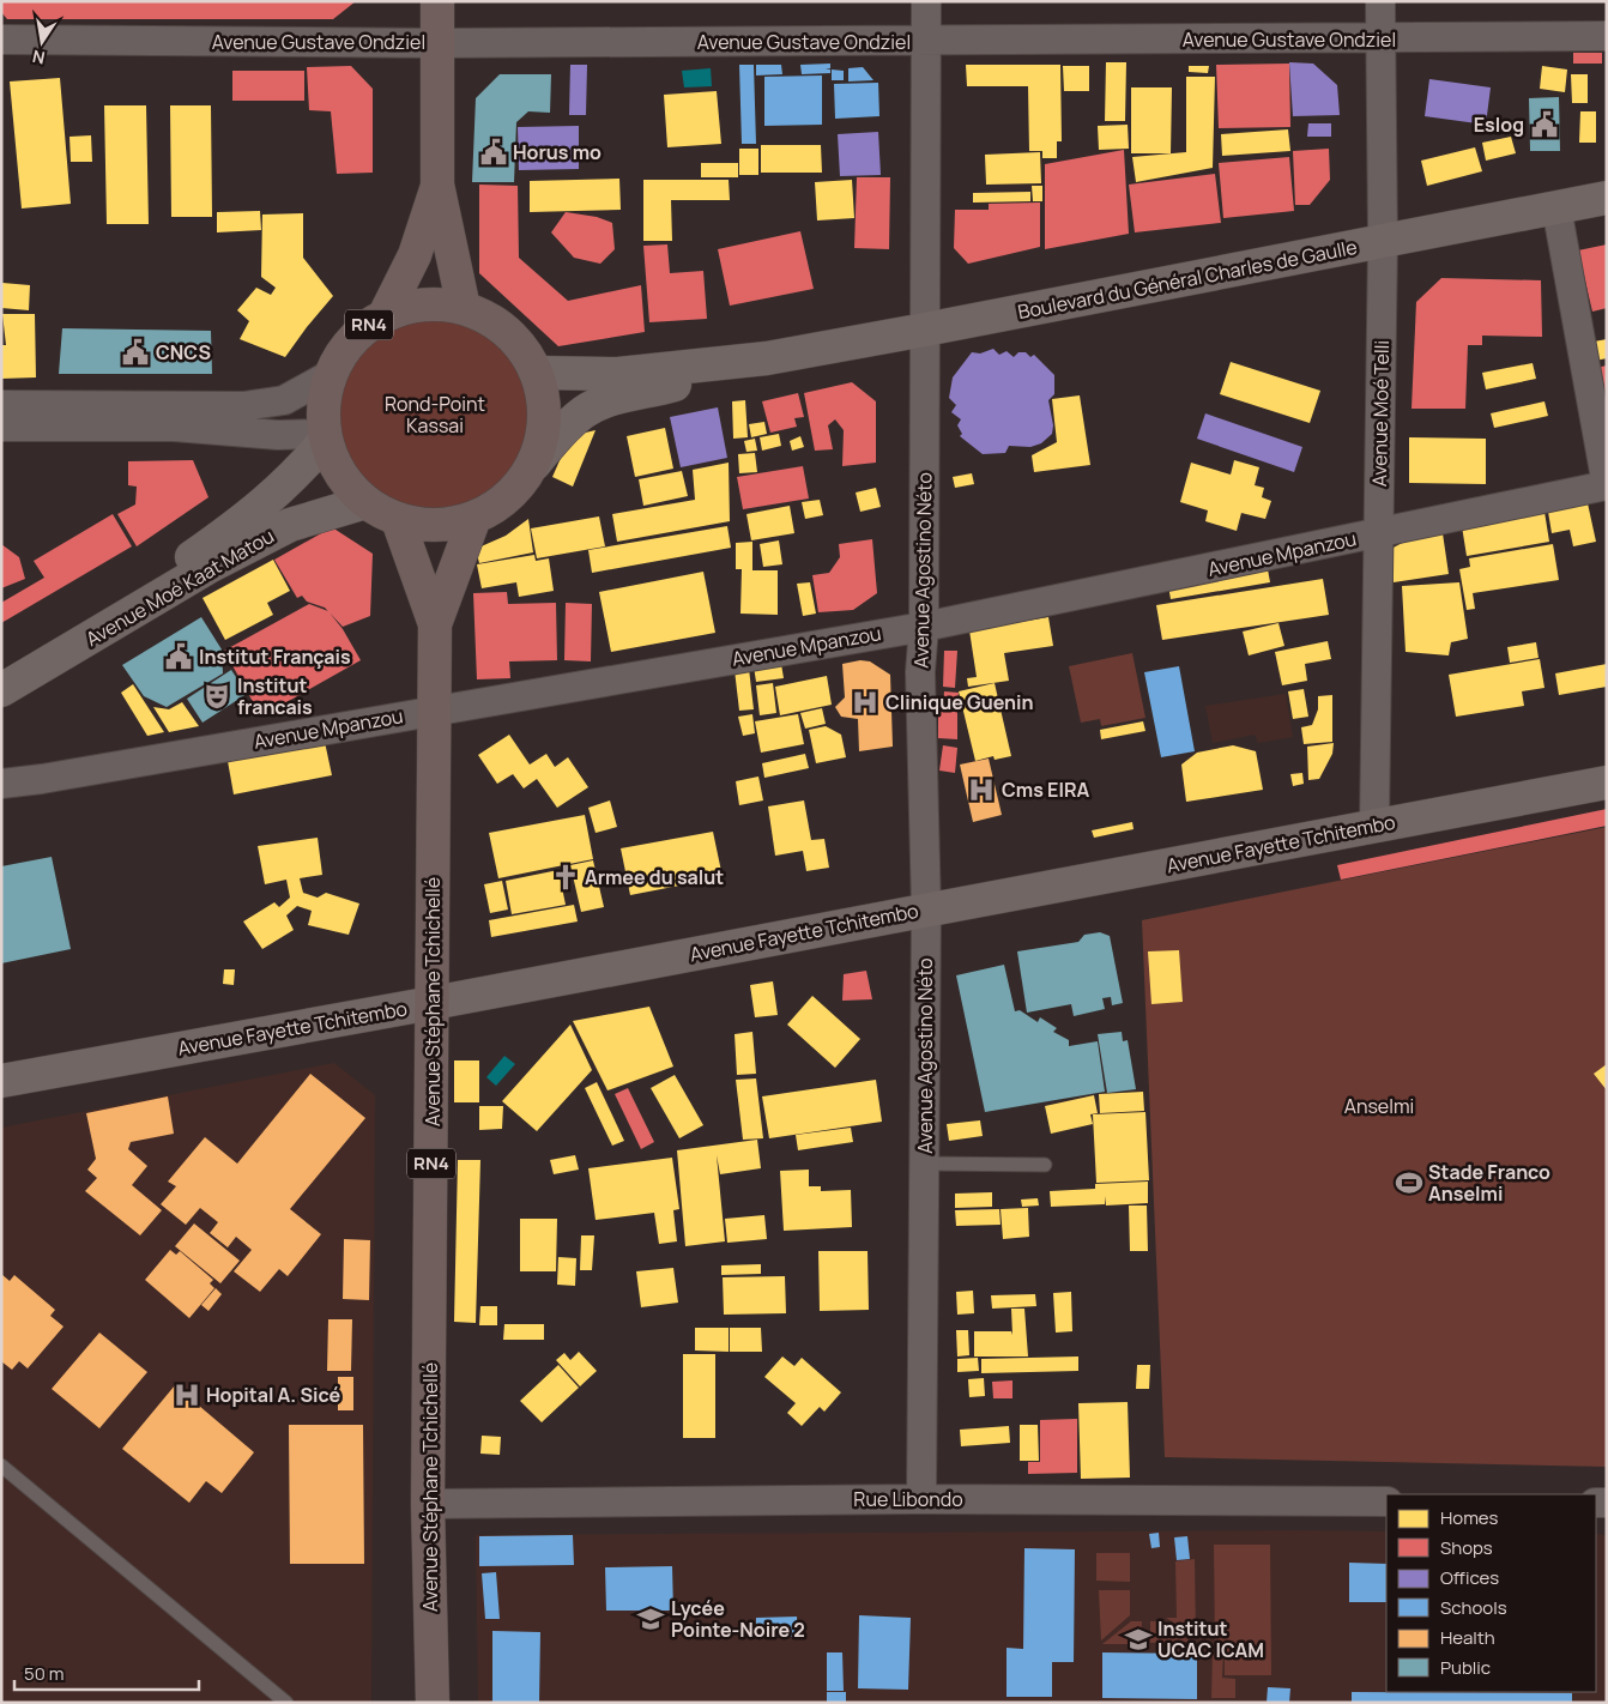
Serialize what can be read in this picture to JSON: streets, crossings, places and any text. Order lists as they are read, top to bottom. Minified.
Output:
{"streets":{"highway":["RN4","Avenue Stéphane Tchichellé"],"main road":["Boulevard du Général Charles de Gaulle","Avenue Moé Kaat Matou","Avenue Fayette Tchitembo"],"street":["Avenue Gustave Ondziel","Avenue Moé Telli","Avenue Mpanzou","Avenue Agostino Néto","Rue Libondo"]},"crossings":[["Avenue Gustave Ondziel","RN4"],["Avenue Gustave Ondziel","Avenue Moé Telli"],["Avenue Gustave Ondziel","Avenue Agostino Néto"],["Boulevard du Général Charles de Gaulle","RN4"],["Boulevard du Général Charles de Gaulle","Avenue Moé Telli"],["Boulevard du Général Charles de Gaulle","Avenue Agostino Néto"],["RN4","Avenue Moé Kaat Matou"],["RN4","Avenue Stéphane Tchichellé"],["Avenue Moé Telli","Avenue Mpanzou"],["Avenue Moé Telli","Avenue Fayette Tchitembo"],["Avenue Mpanzou","Avenue Agostino Néto"],["Avenue Mpanzou","Avenue Stéphane Tchichellé"],["Avenue Agostino Néto","Avenue Fayette Tchitembo"],["Avenue Agostino Néto","Rue Libondo"],["Avenue Fayette Tchitembo","Avenue Stéphane Tchichellé"],["Avenue Stéphane Tchichellé","Rue Libondo"]],"parks":["Rond-Point Kassai","Anselmi"],"places":{"public building":["Eslog","Horus mo","CNCS","Institut Français"],"theatre":["Institut francais"],"hospital":["Clinique Guenin","Cms EIRA","Hopital A. Sicé"],"church":["Armee du salut"],"sports":["Stade Franco Anselmi"],"school or university":["Lycée Pointe-Noire 2","Institut UCAC ICAM"]},"legend":["Homes","Shops","Offices","Schools","Health","Public"],"scale_bar":"50 m","north":"bottom"}
